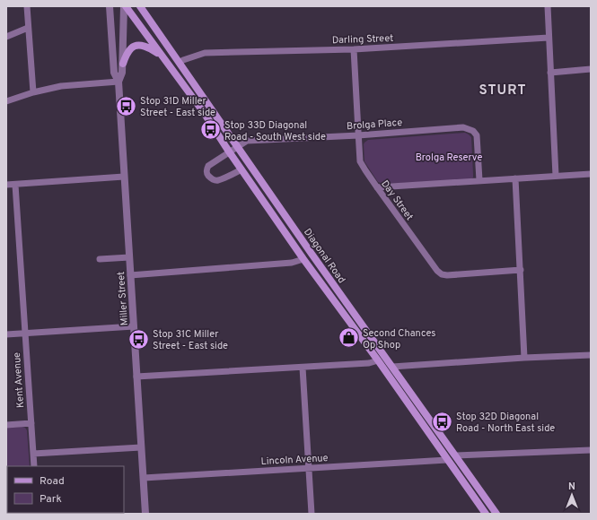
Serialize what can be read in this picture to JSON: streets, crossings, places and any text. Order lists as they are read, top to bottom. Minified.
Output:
{"streets":{"main road":["Diagonal Road"],"street":["Darling Street","Brolga Place","Day Street","Miller Street","Kent Avenue","Lincoln Avenue"]},"crossings":[["Darling Street","Day Street"],["Darling Street","Diagonal Road"],["Brolga Place","Day Street"],["Brolga Place","Diagonal Road"],["Diagonal Road","Miller Street"],["Diagonal Road","Lincoln Avenue"],["Miller Street","Lincoln Avenue"]],"districts":["STURT"],"parks":["Brolga Reserve"],"places":{"bus stop":["Stop 31D Miller Street - East side","Stop 33D Diagonal Road - South West side","Stop 31C Miller Street - East side","Stop 32D Diagonal Road - North East side"],"shop":["Second Chances Op Shop"]},"legend":["Road","Park"],"north":"top"}
